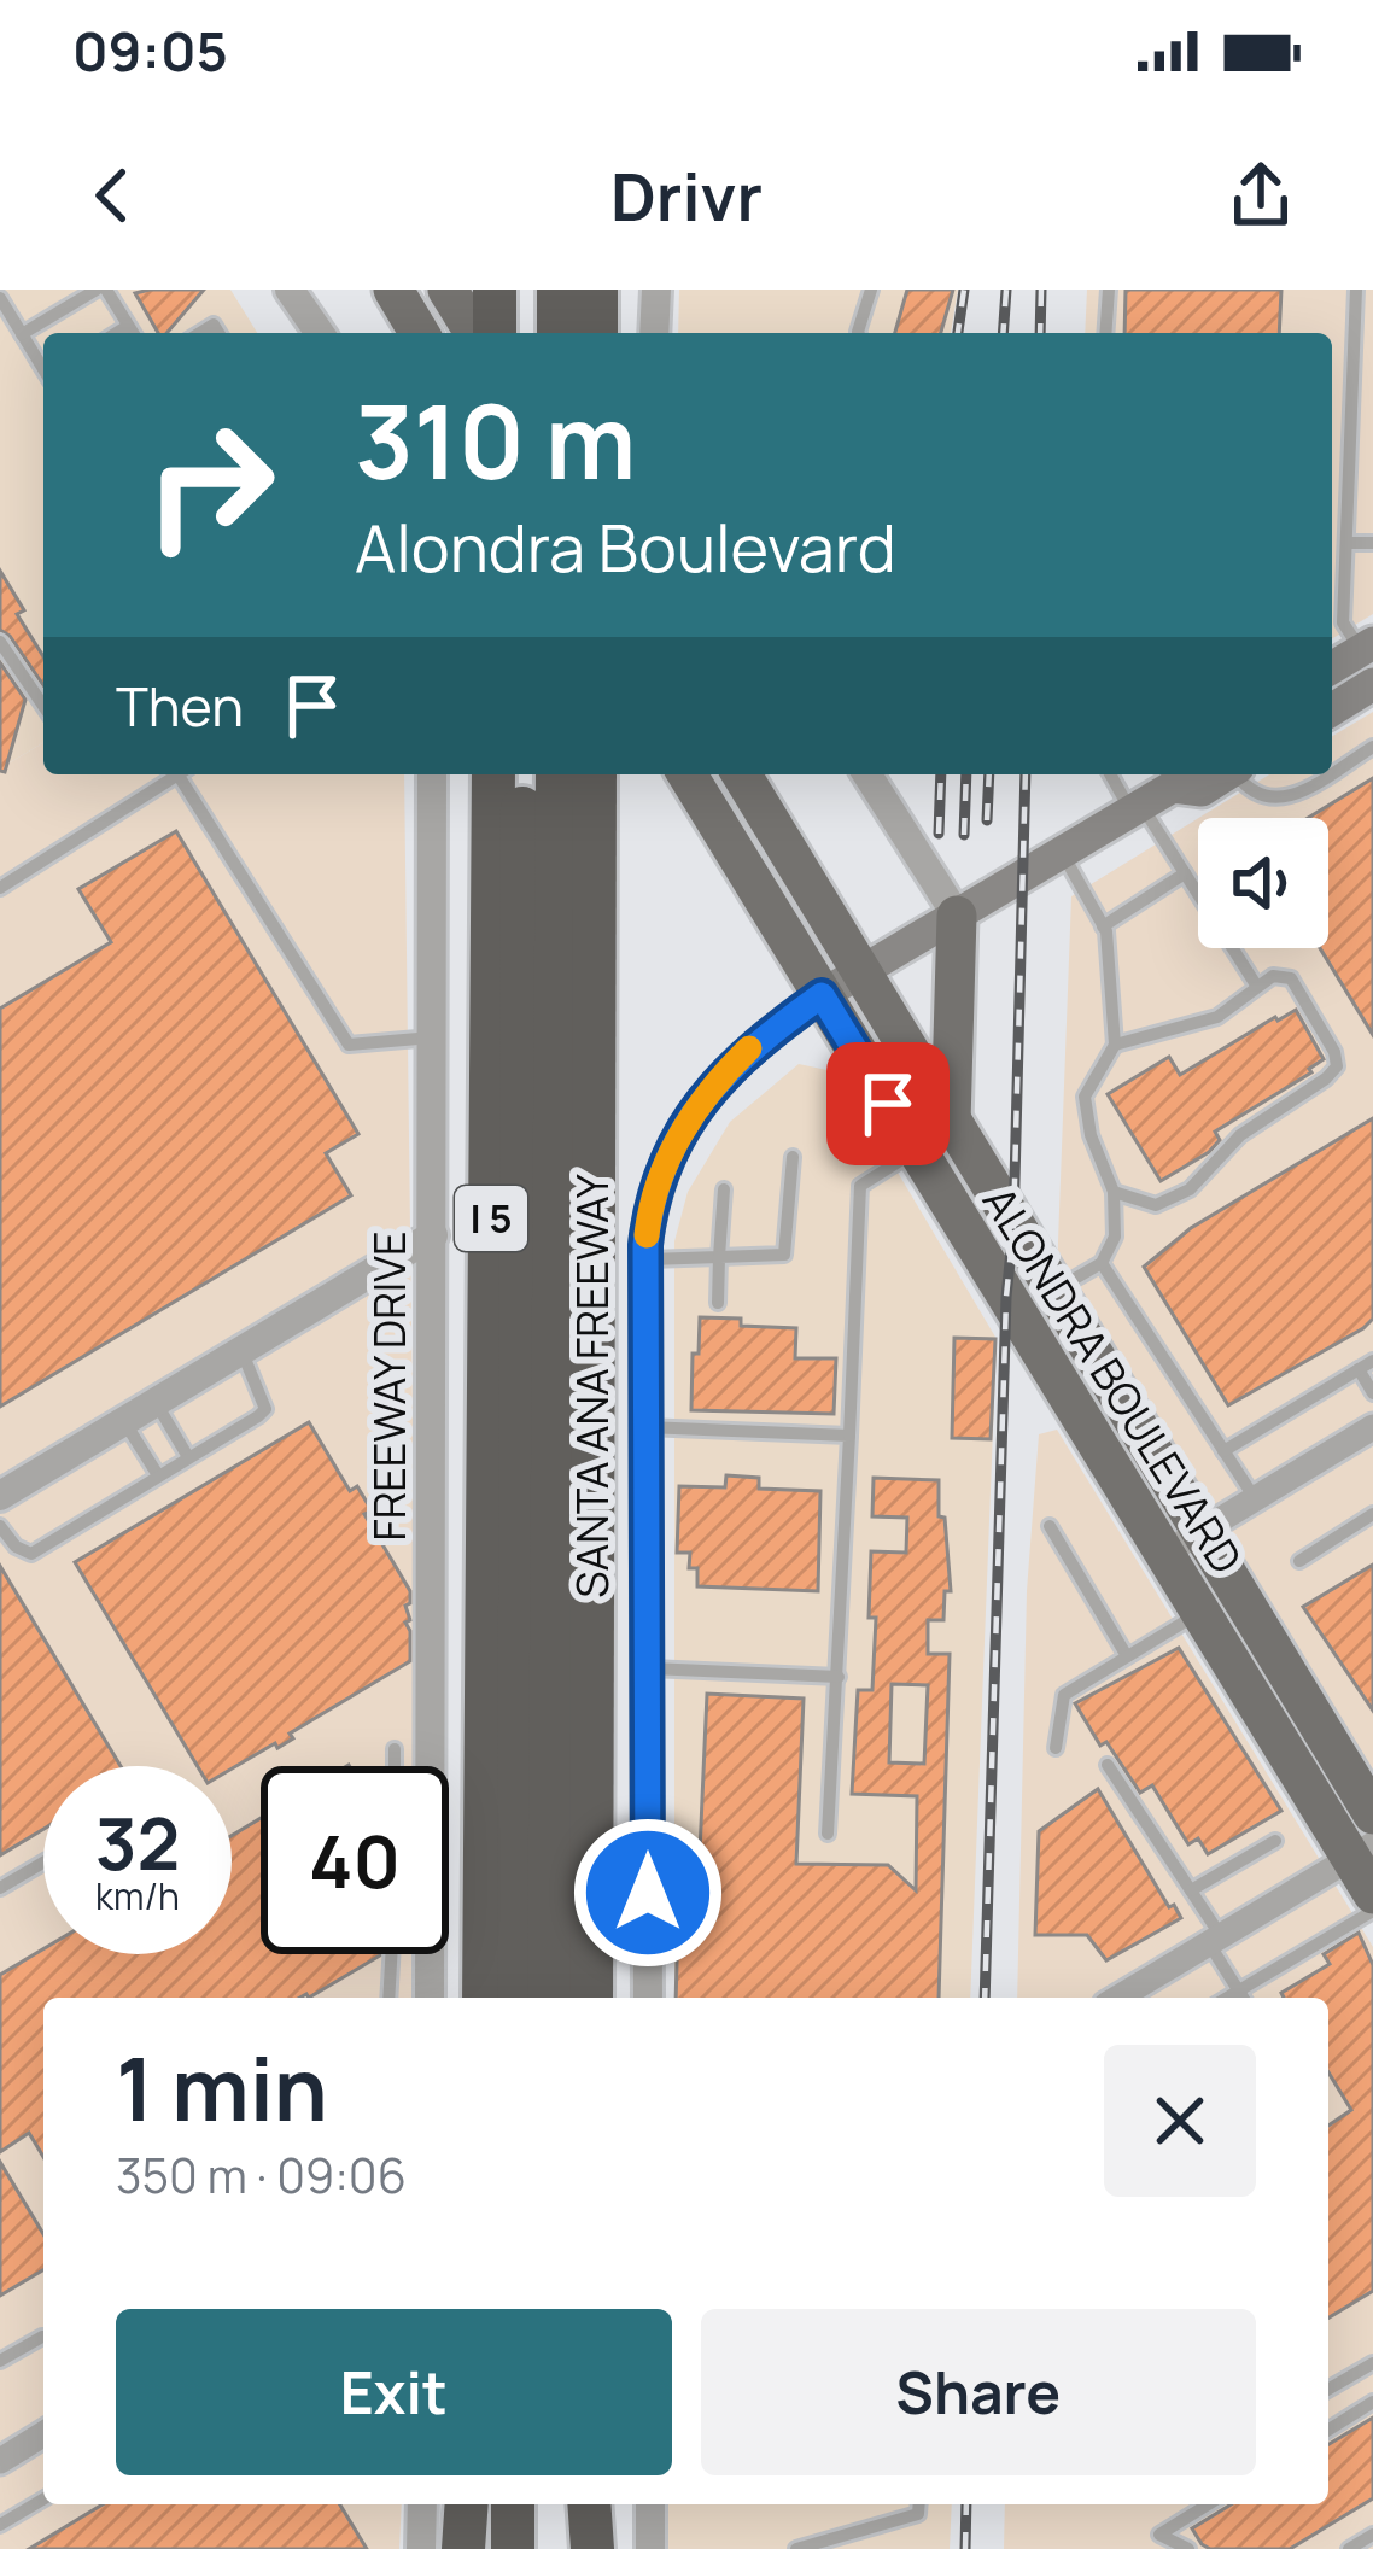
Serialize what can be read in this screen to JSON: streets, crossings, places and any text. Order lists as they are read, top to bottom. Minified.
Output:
{"streets":{"highway":["I 5","SANTA ANA FREEWAY"],"main road":["ALONDRA BOULEVARD"],"street":["FREEWAY DRIVE"]},"page":{"status":"09:05","header":"Drivr","turn":["310 m","Alondra Boulevard"],"then":"Then","speed":"32 km/h","limit":"40","heading":["1 min","350 m · 09:06"],"buttons":["Exit","Share"]}}
